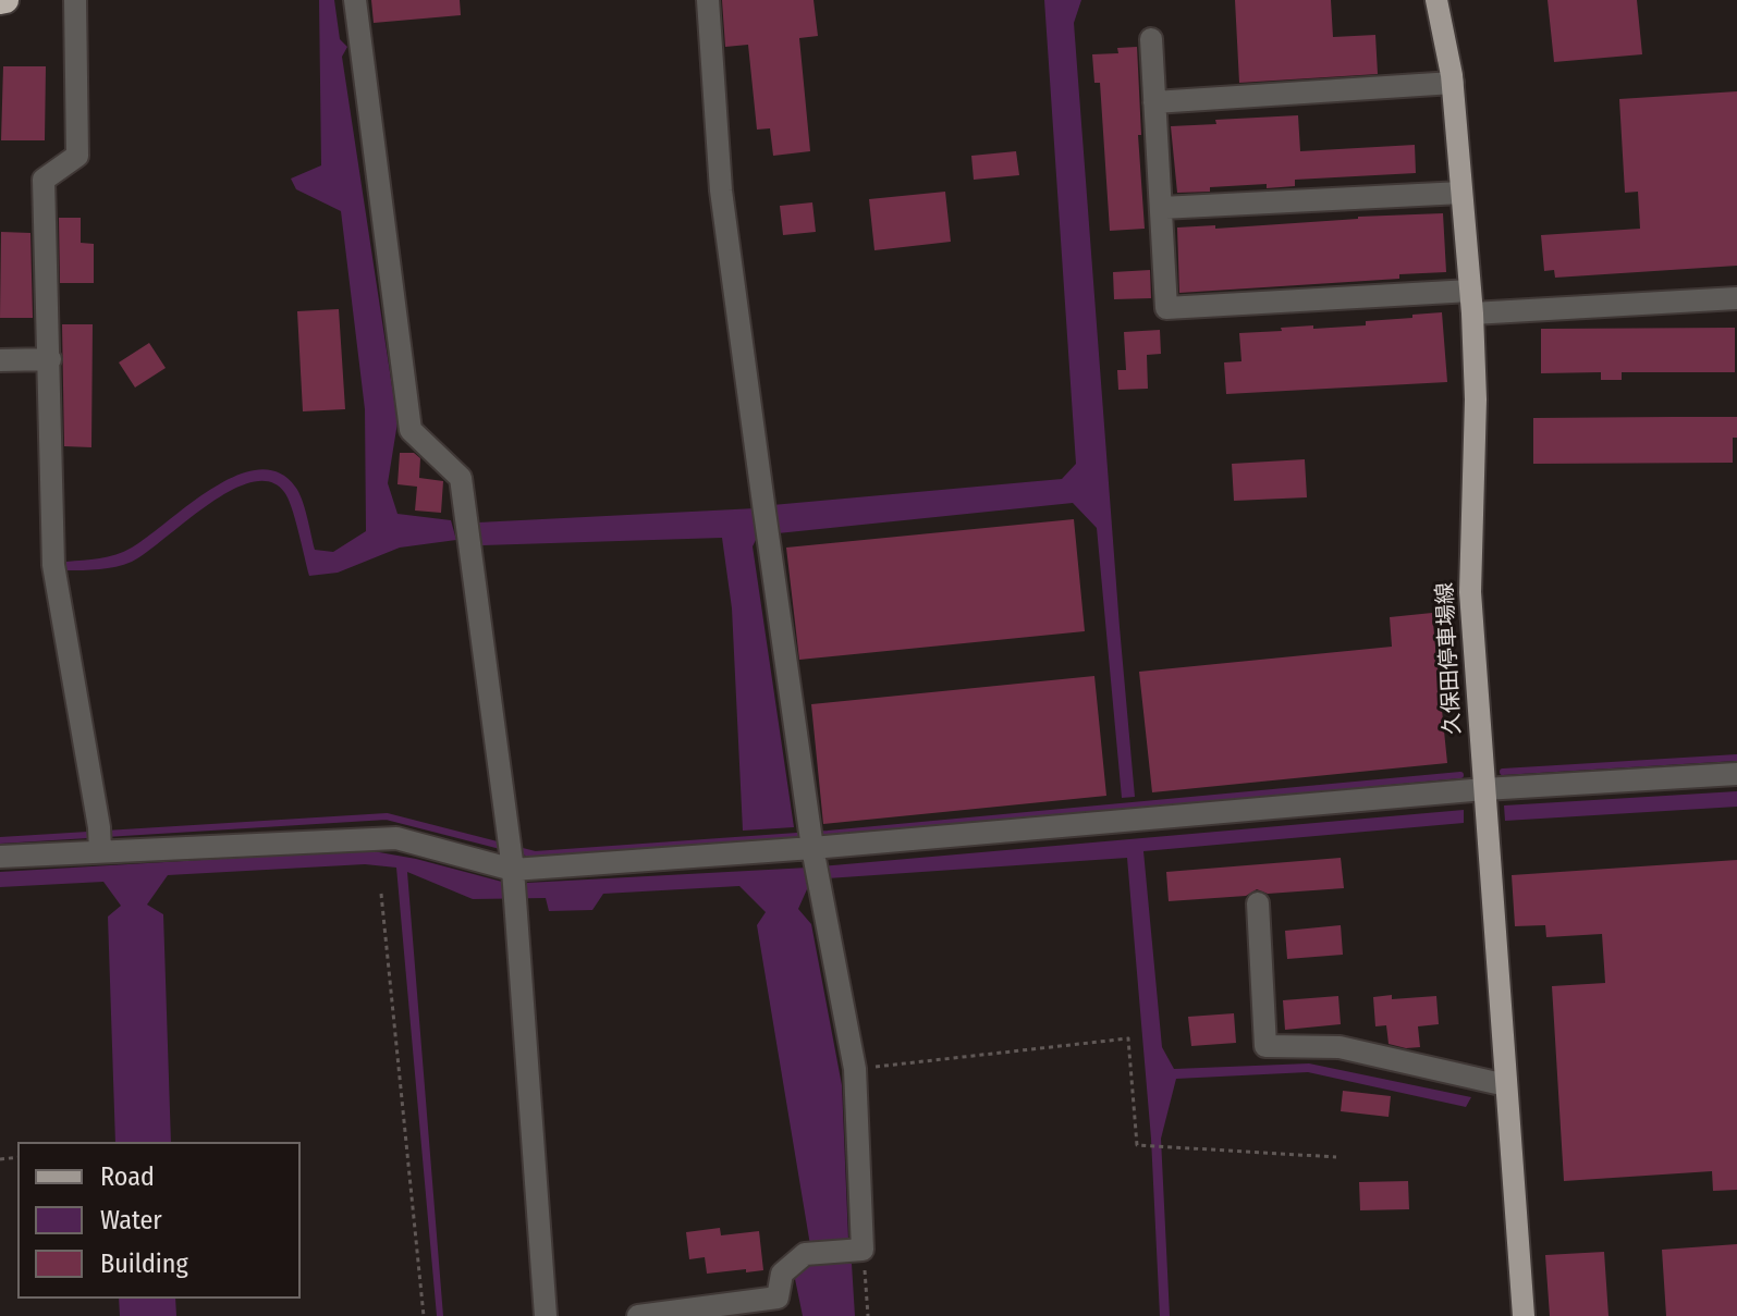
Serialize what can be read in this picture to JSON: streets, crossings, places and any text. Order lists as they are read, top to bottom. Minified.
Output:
{"streets":{"main road":["久保田停車場線"]},"legend":["Road","Water","Building"]}
